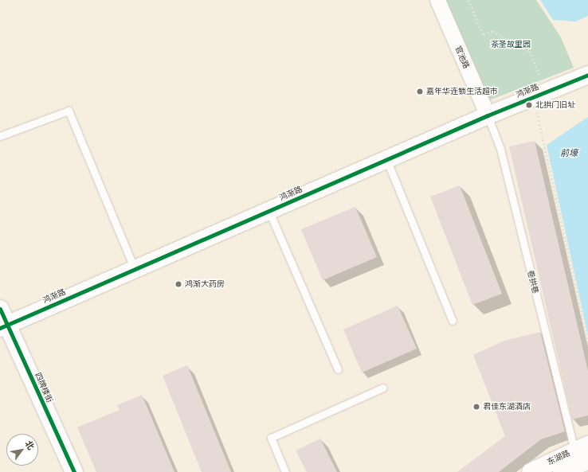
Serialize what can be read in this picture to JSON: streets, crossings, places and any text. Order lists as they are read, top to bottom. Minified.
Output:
{"streets":{"street":["官池路","鸿渐路","四牌楼街","东湖路"],"lane":["卷拱巷"]},"crossings":[["官池路","鸿渐路"],["官池路","卷拱巷"],["鸿渐路","卷拱巷"],["鸿渐路","四牌楼街"],["卷拱巷","东湖路"]],"water":["前壕"],"parks":["茶圣故里园"],"places":["嘉年华连锁生活超市","北拱门旧址","鸿渐大药房","君佳东湖酒店"],"north":"top right"}
